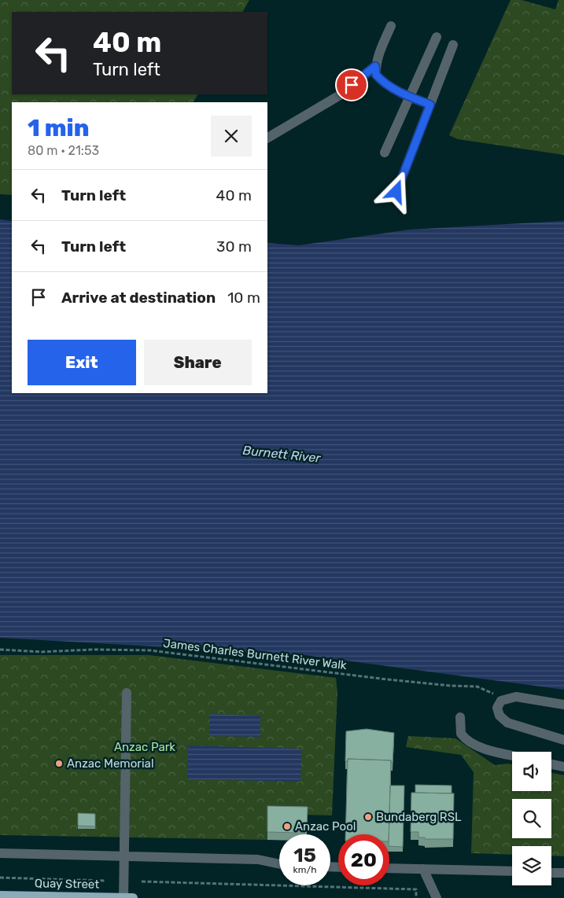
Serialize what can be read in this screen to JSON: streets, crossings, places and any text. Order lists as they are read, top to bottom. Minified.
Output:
{"streets":{"main road":["Quay Street"],"path":["James Charles Burnett River Walk"]},"water":["Burnett River"],"parks":["Anzac Park"],"places":["Anzac Memorial","Bundaberg RSL","Anzac Pool"],"page":{"turn":["40 m","Turn left"],"heading":["1 min","80 m · 21:53"],"list":[{"name":"Turn left","value":"40 m"},{"name":"Turn left","value":"30 m"},{"name":"Arrive at destination","value":"10 m"}],"buttons":["Exit","Share"],"speed":"15 km/h","limit":"20"}}
